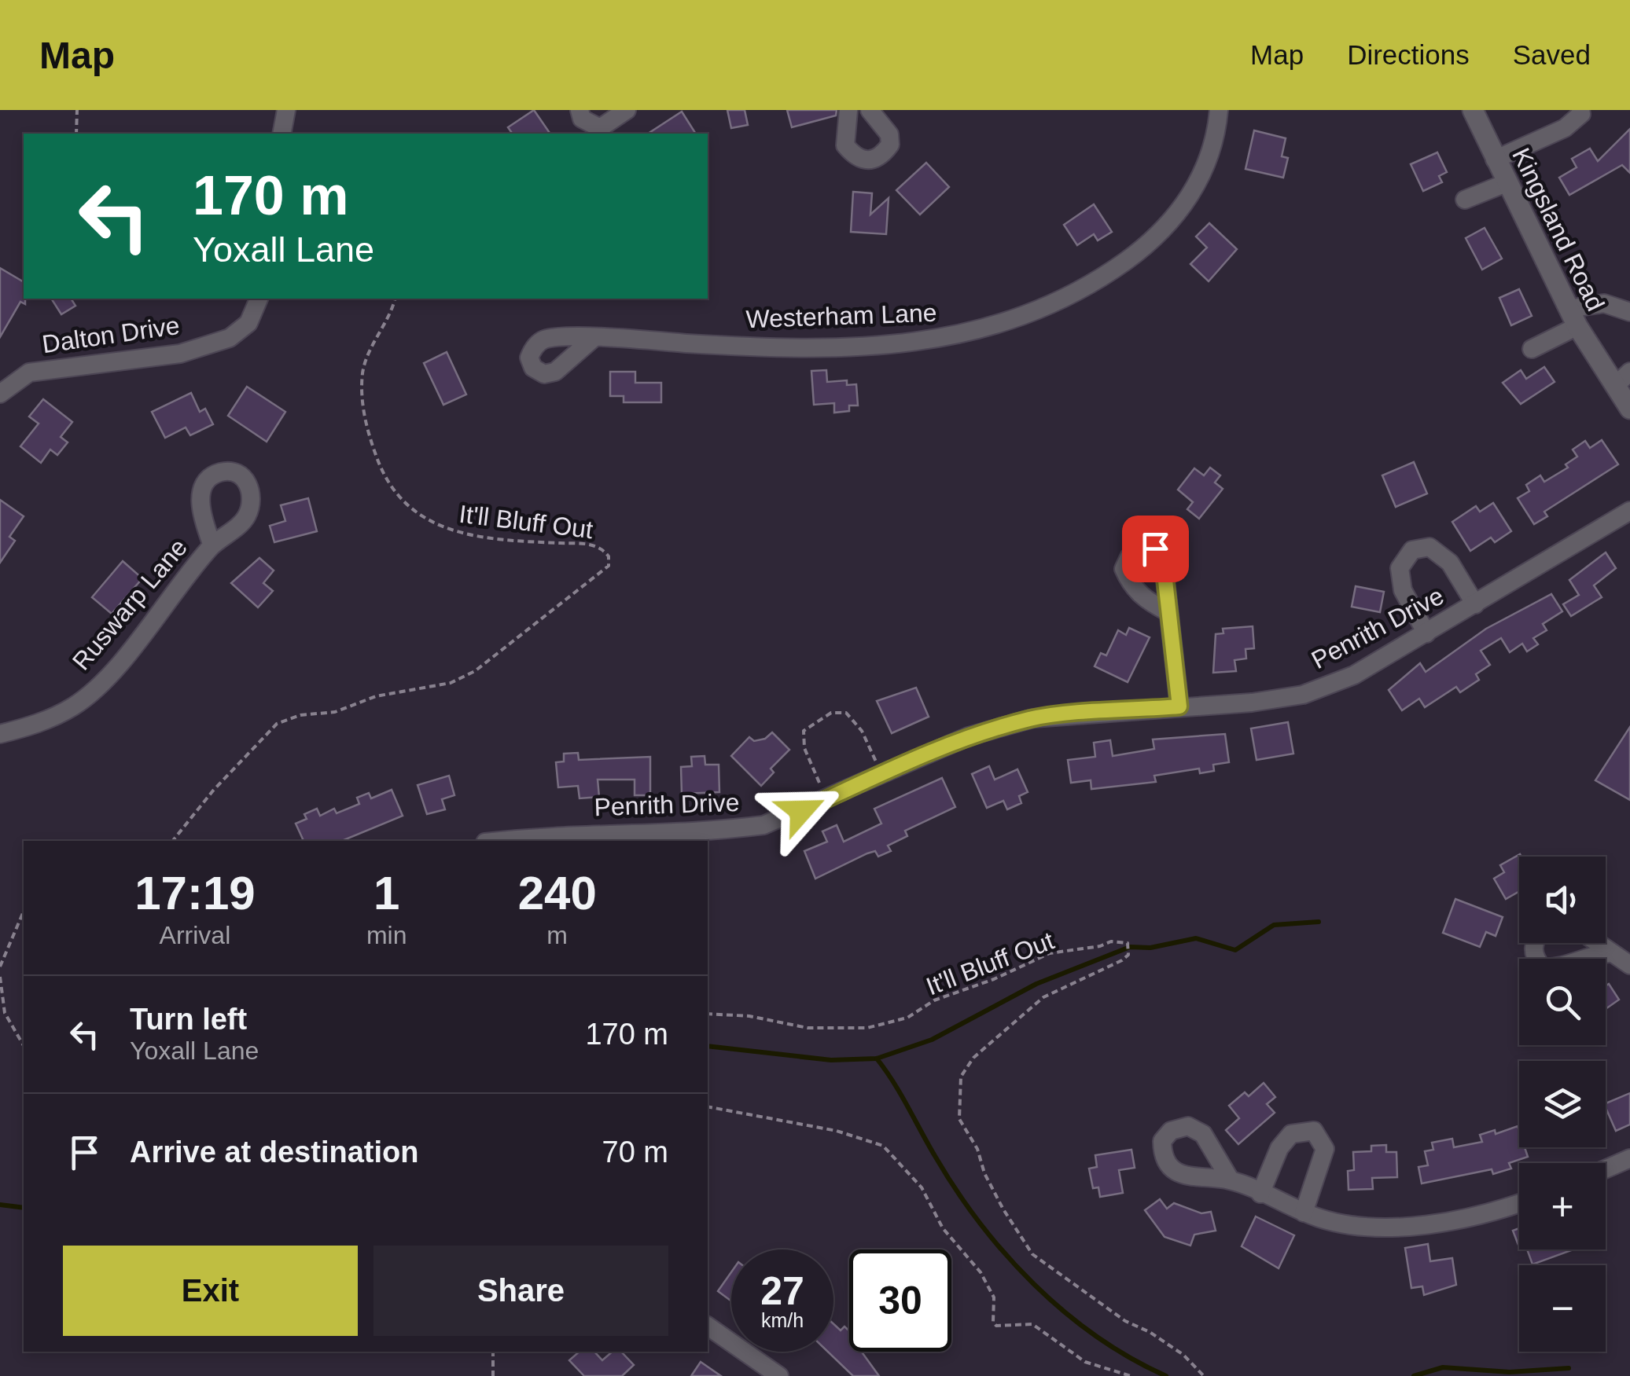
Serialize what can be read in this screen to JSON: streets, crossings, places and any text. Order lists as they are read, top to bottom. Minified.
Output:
{"streets":{"street":["Kingsland Road","Westerham Lane","Dalton Drive","Ruswarp Lane","Penrith Drive"],"path":["It'll Bluff Out"]},"page":{"header":"Map","nav":["Map","Directions","Saved"],"turn":["170 m","Yoxall Lane"],"eta":["17:19","Arrival","1","min","240","m"],"map_buttons":["+","−"],"list":[{"name":"Turn left","note":"Yoxall Lane","value":"170 m"},{"name":"Arrive at destination","value":"70 m"}],"buttons":["Exit","Share"],"speed":"27 km/h","limit":"30"}}
